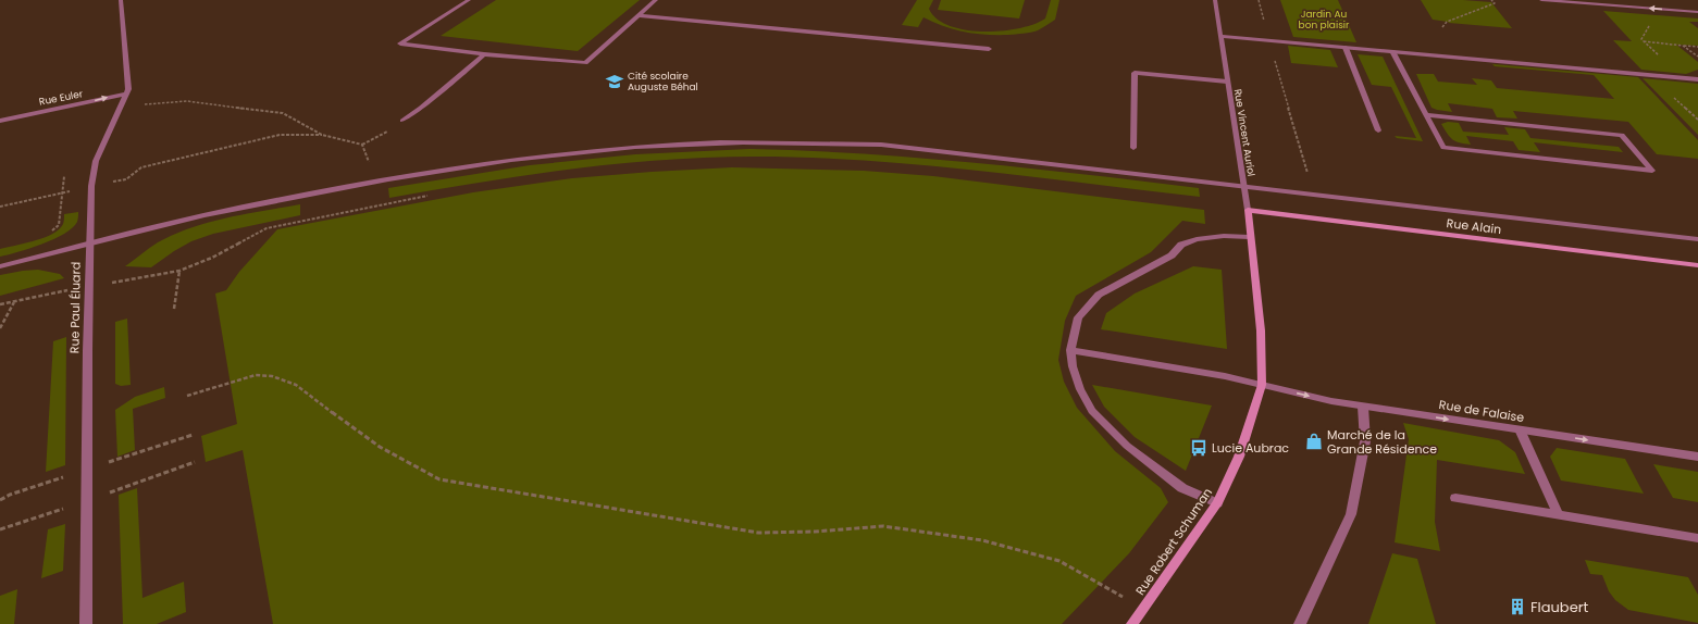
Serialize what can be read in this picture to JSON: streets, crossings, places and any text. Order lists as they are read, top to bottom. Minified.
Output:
{"streets":{"street":["Rue Euler","Rue Vincent Auriol","Rue Alain","Rue Paul Éluard","Rue de Falaise","Rue Robert Schuman"]},"crossings":[["Rue Euler","Rue Paul Éluard"],["Rue Vincent Auriol","Rue Alain"],["Rue Vincent Auriol","Rue Robert Schuman"],["Rue de Falaise","Rue Robert Schuman"]],"one_way":["Rue Euler","Rue de Falaise"],"parks":["Jardin Au bon plaisir"],"places":{"school or university":["Cité scolaire Auguste Béhal"],"shop":["Marché de la Grande Résidence"],"bus stop":["Lucie Aubrac"],"building":["Flaubert"]}}
